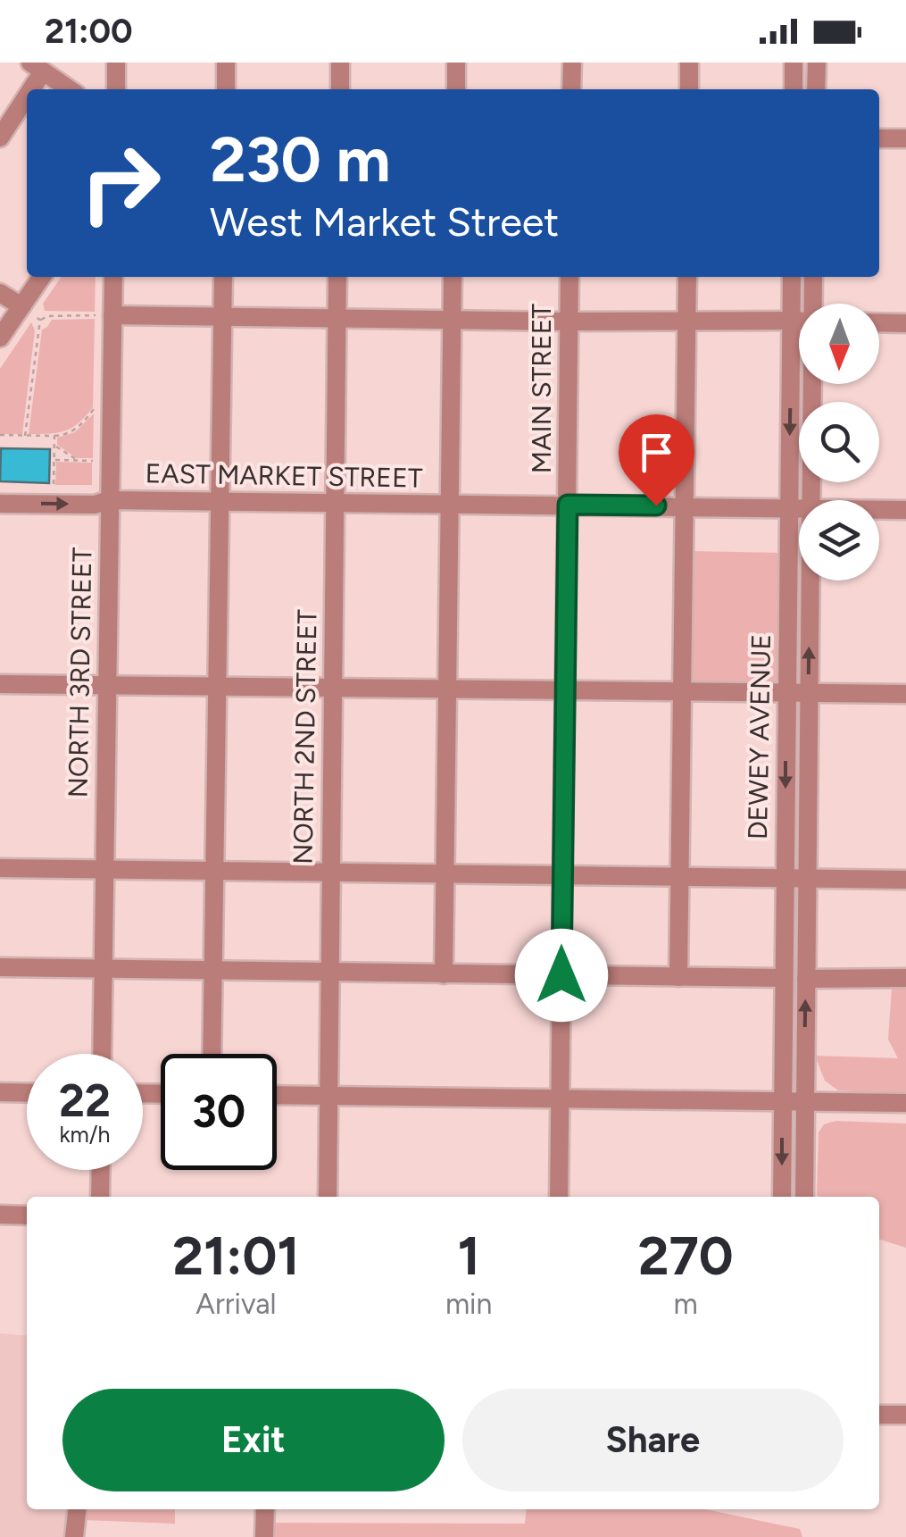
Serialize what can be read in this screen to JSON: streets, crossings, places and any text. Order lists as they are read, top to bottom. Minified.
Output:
{"streets":{"street":["MAIN STREET","EAST MARKET STREET","NORTH 3RD STREET","NORTH 2ND STREET","DEWEY AVENUE"]},"crossings":[["MAIN STREET","EAST MARKET STREET"],["EAST MARKET STREET","NORTH 3RD STREET"],["EAST MARKET STREET","NORTH 2ND STREET"],["EAST MARKET STREET","DEWEY AVENUE"]],"north":"bottom","page":{"status":"21:00","turn":["230 m","West Market Street"],"speed":"22 km/h","limit":"30","eta":["21:01","Arrival","1","min","270","m"],"buttons":["Exit","Share"]}}
